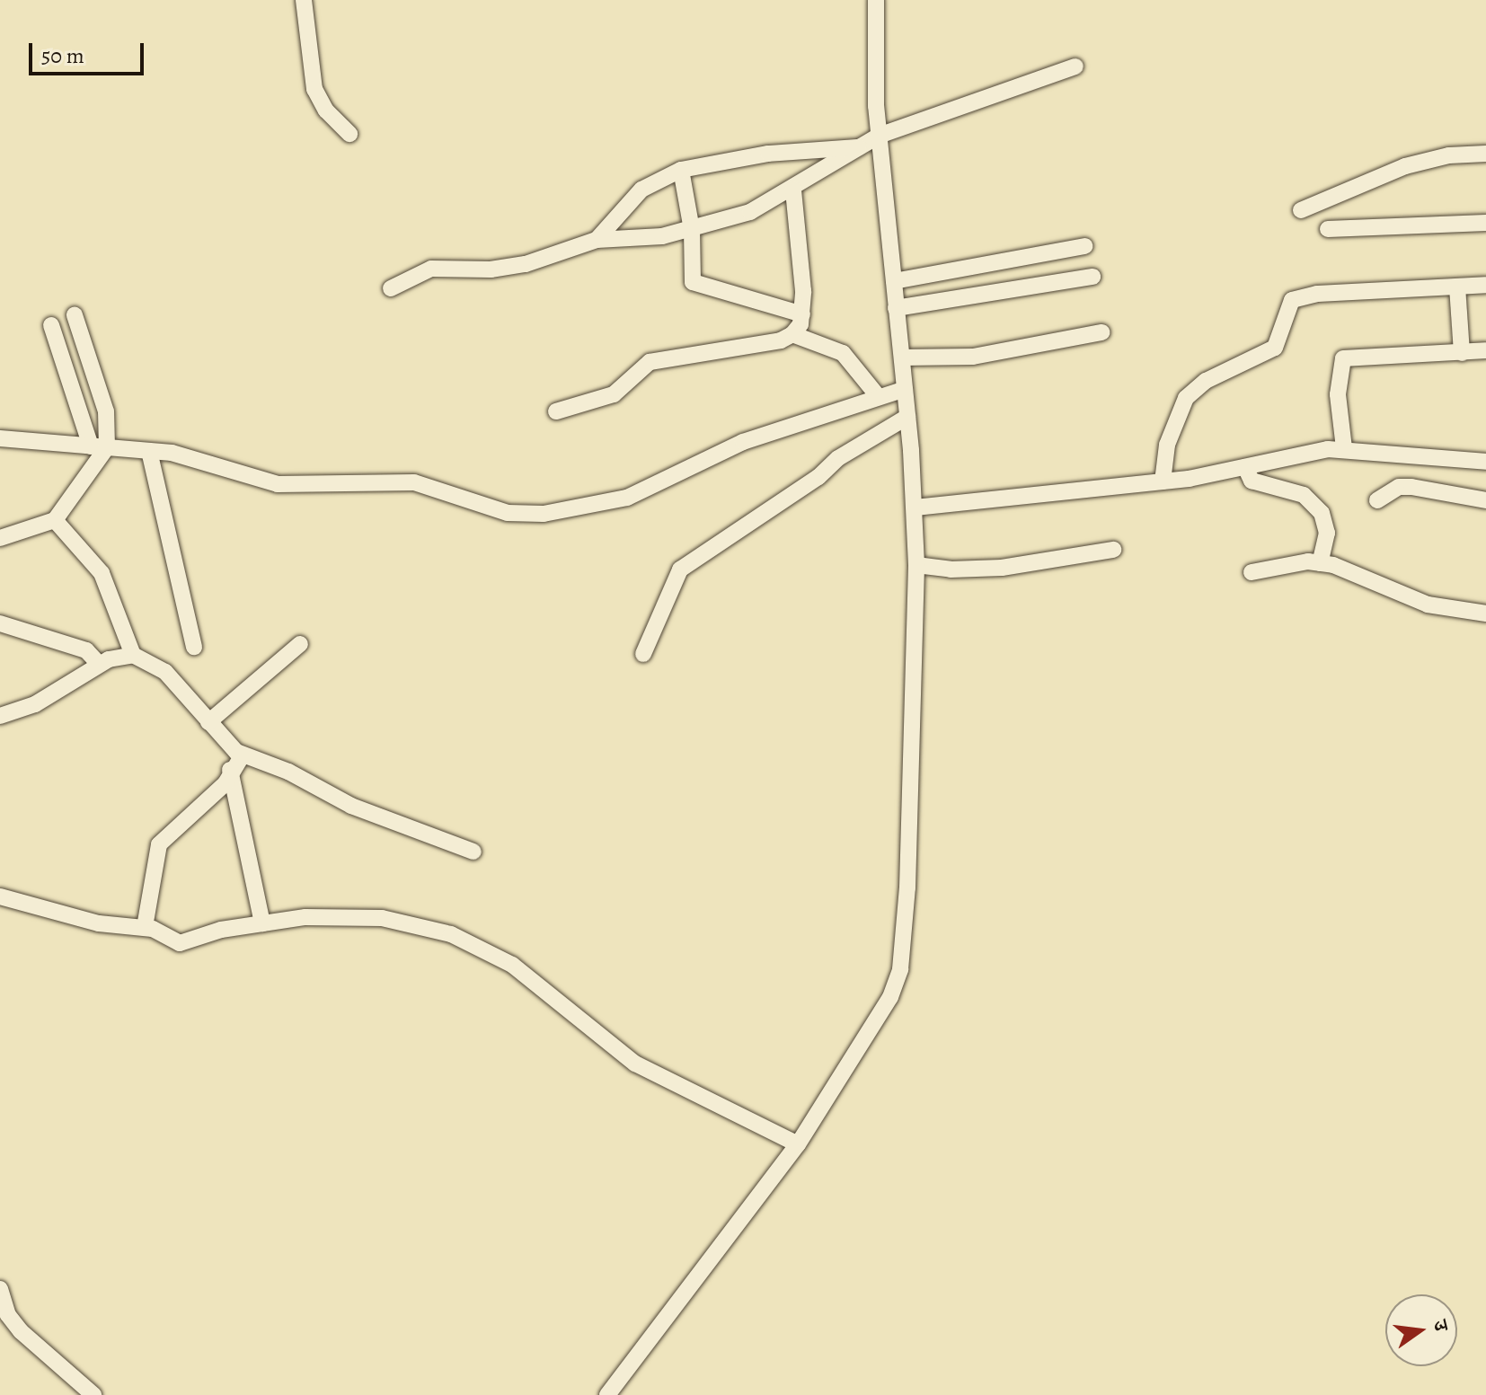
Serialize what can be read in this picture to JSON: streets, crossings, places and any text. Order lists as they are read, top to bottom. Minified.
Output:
{"scale_bar":"50 m","north":"right"}
